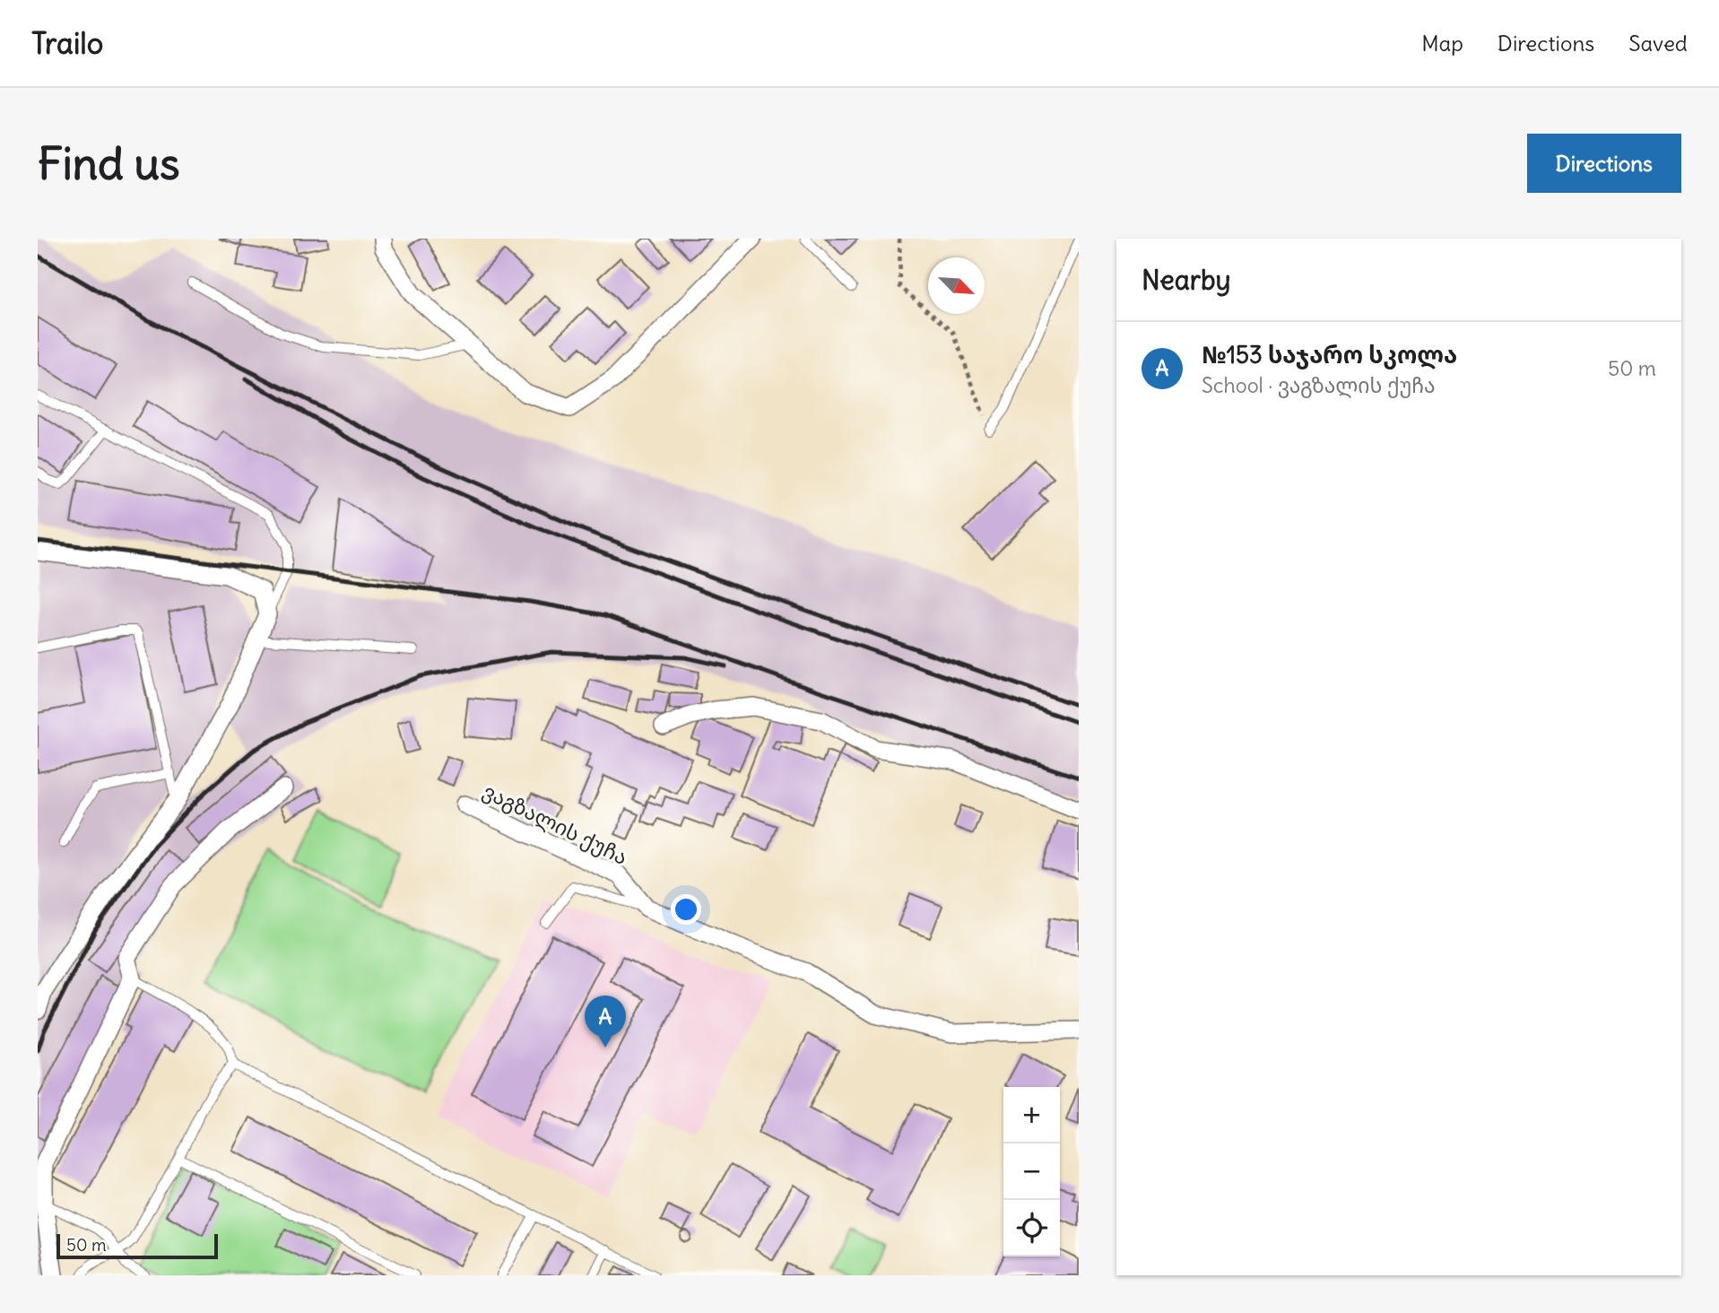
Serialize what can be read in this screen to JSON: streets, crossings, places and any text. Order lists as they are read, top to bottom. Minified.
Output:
{"streets":{"street":["ვაგზალის ქუჩა"]},"scale_bar":"50 m","north":"bottom right","page":{"header":"Trailo","nav":["Map","Directions","Saved"],"buttons":"Directions","title":"Find us","heading":"Nearby","list":[{"mark":"A","name":"№153 საჯარო სკოლა","note":"School · ვაგზალის ქუჩა","value":"50 m"}],"pins":"A","map_buttons":["+","−"],"scale":"50 m"}}
